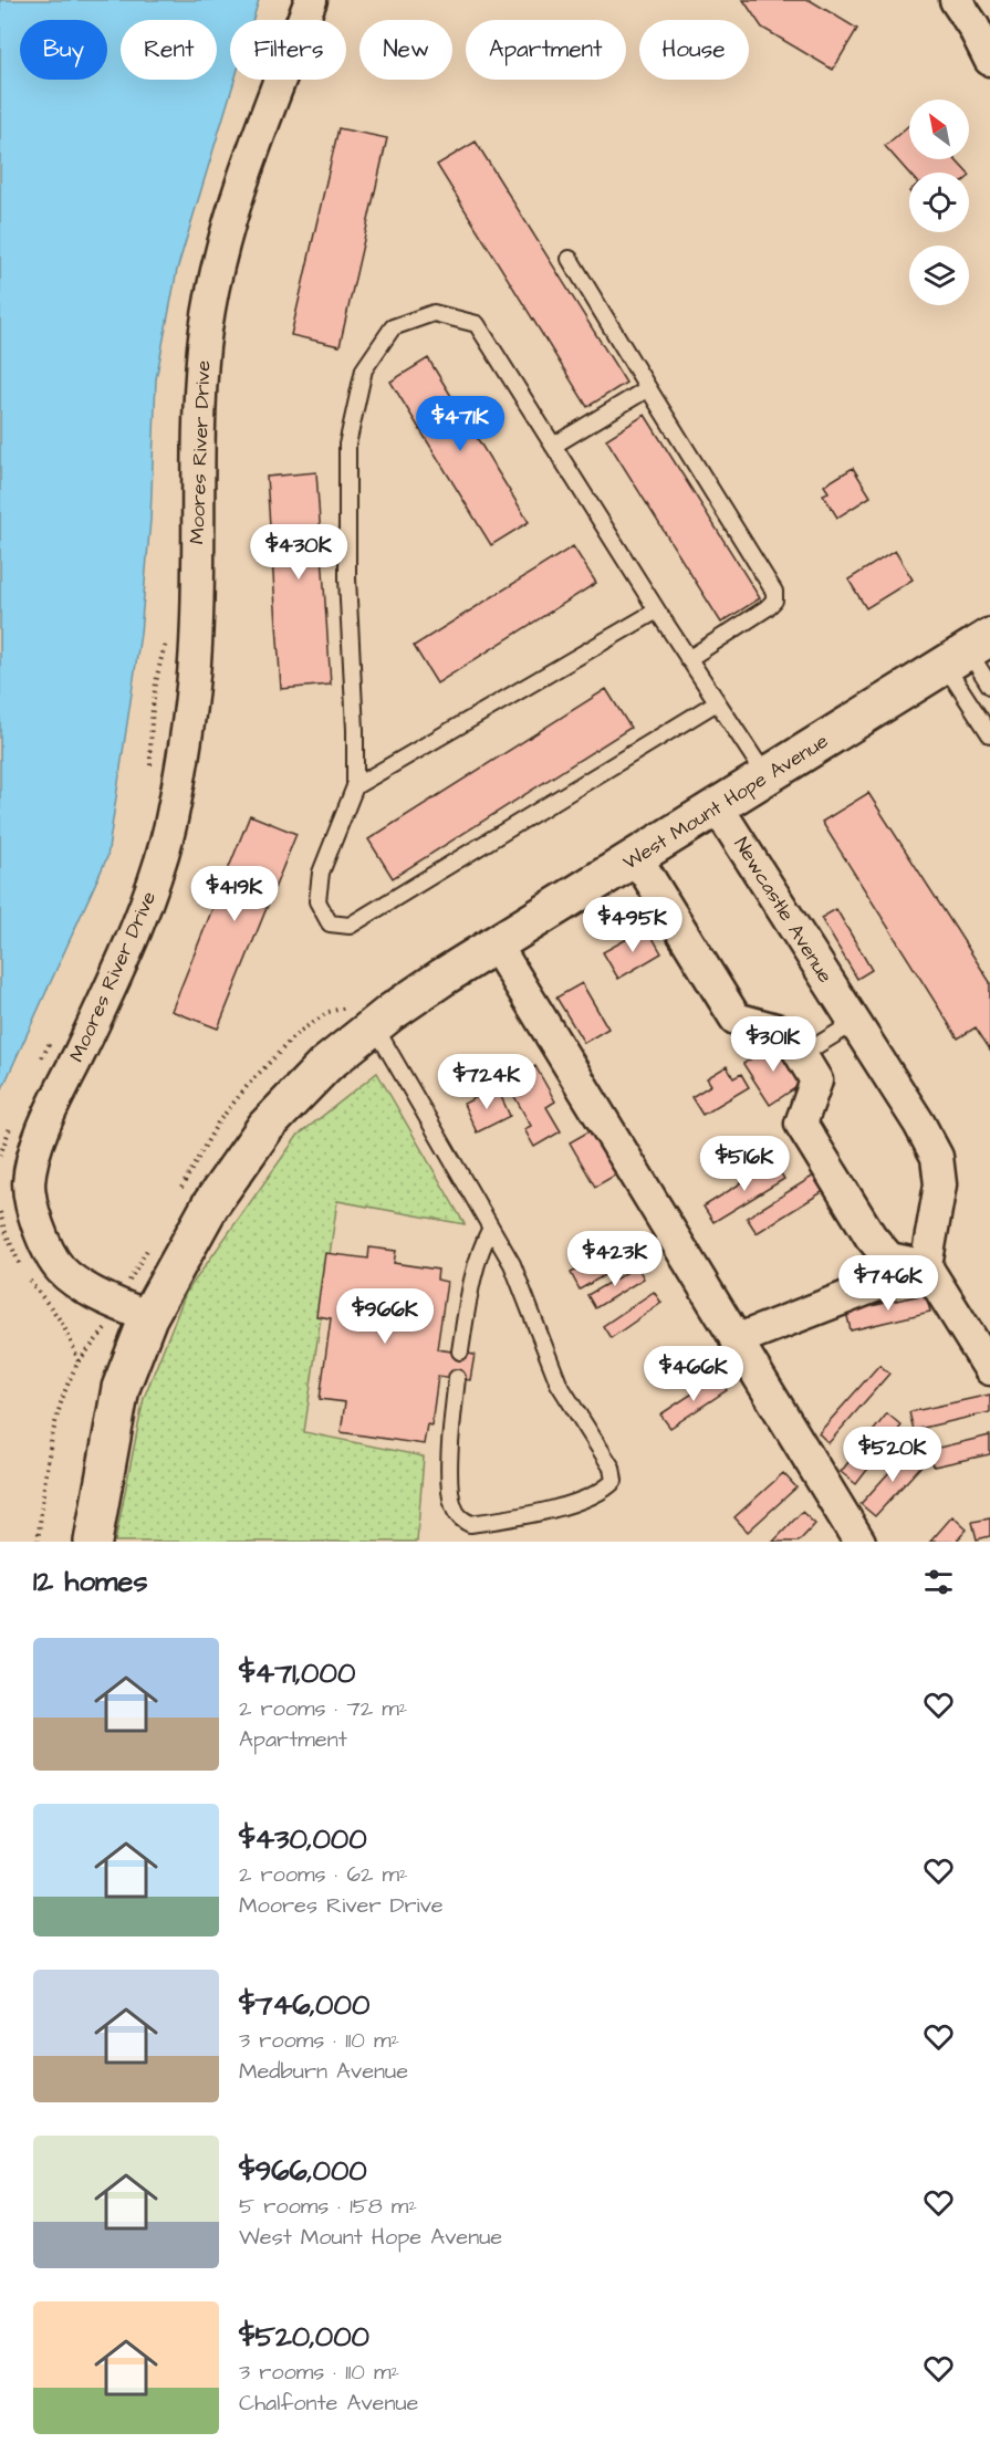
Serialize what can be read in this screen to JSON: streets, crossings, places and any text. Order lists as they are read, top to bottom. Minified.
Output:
{"streets":{"street":["Moores River Drive","West Mount Hope Avenue","Newcastle Avenue"]},"crossings":[["Moores River Drive","West Mount Hope Avenue"],["West Mount Hope Avenue","Newcastle Avenue"]],"north":"top left","page":{"chip":["Buy","Rent","Filters","New","Apartment","House"],"price":["$471K","$430K","$419K","$495K","$301K","$724K","$516K","$423K","$746K","$966K","$466K","$520K"],"heading":"12 homes","list":[{"name":"$471,000","note":"2 rooms · 72 m² · Apartment"},{"name":"$430,000","note":"2 rooms · 62 m² · Moores River Drive"},{"name":"$746,000","note":"3 rooms · 110 m² · Medburn Avenue"},{"name":"$966,000","note":"5 rooms · 158 m² · West Mount Hope Avenue"},{"name":"$520,000","note":"3 rooms · 110 m² · Chalfonte Avenue"}]}}
